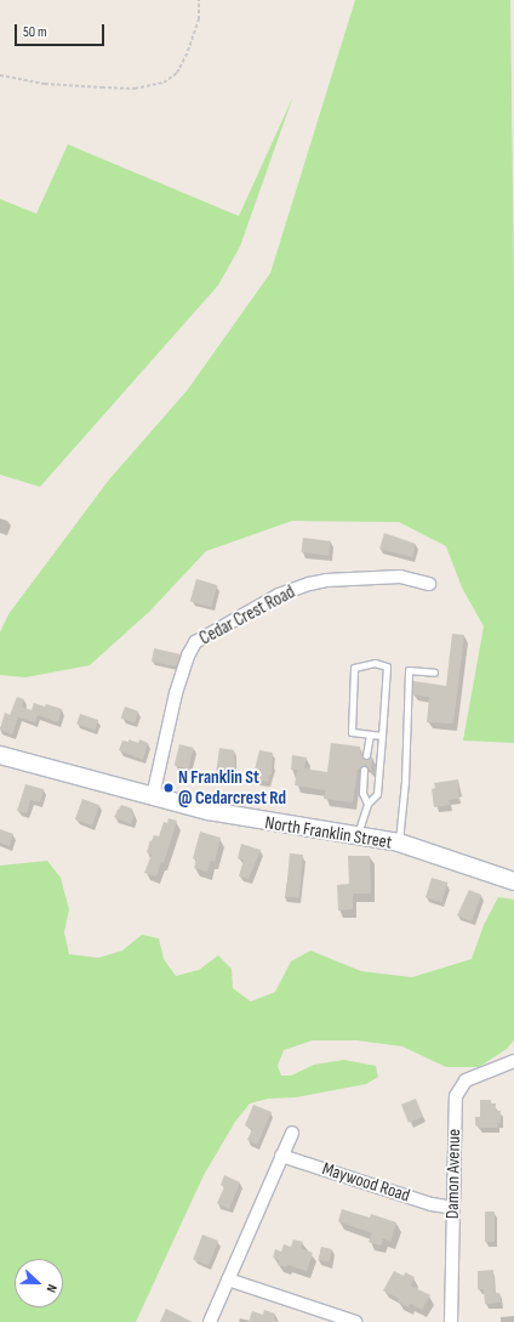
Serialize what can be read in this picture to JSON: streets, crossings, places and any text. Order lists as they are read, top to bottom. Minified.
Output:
{"streets":{"main road":["North Franklin Street"],"street":["Cedar Crest Road","Damon Avenue","Maywood Road"]},"crossings":[["Cedar Crest Road","North Franklin Street"],["Damon Avenue","Maywood Road"]],"places":["N Franklin St @ Cedarcrest Rd"],"scale_bar":"50 m","north":"right"}
